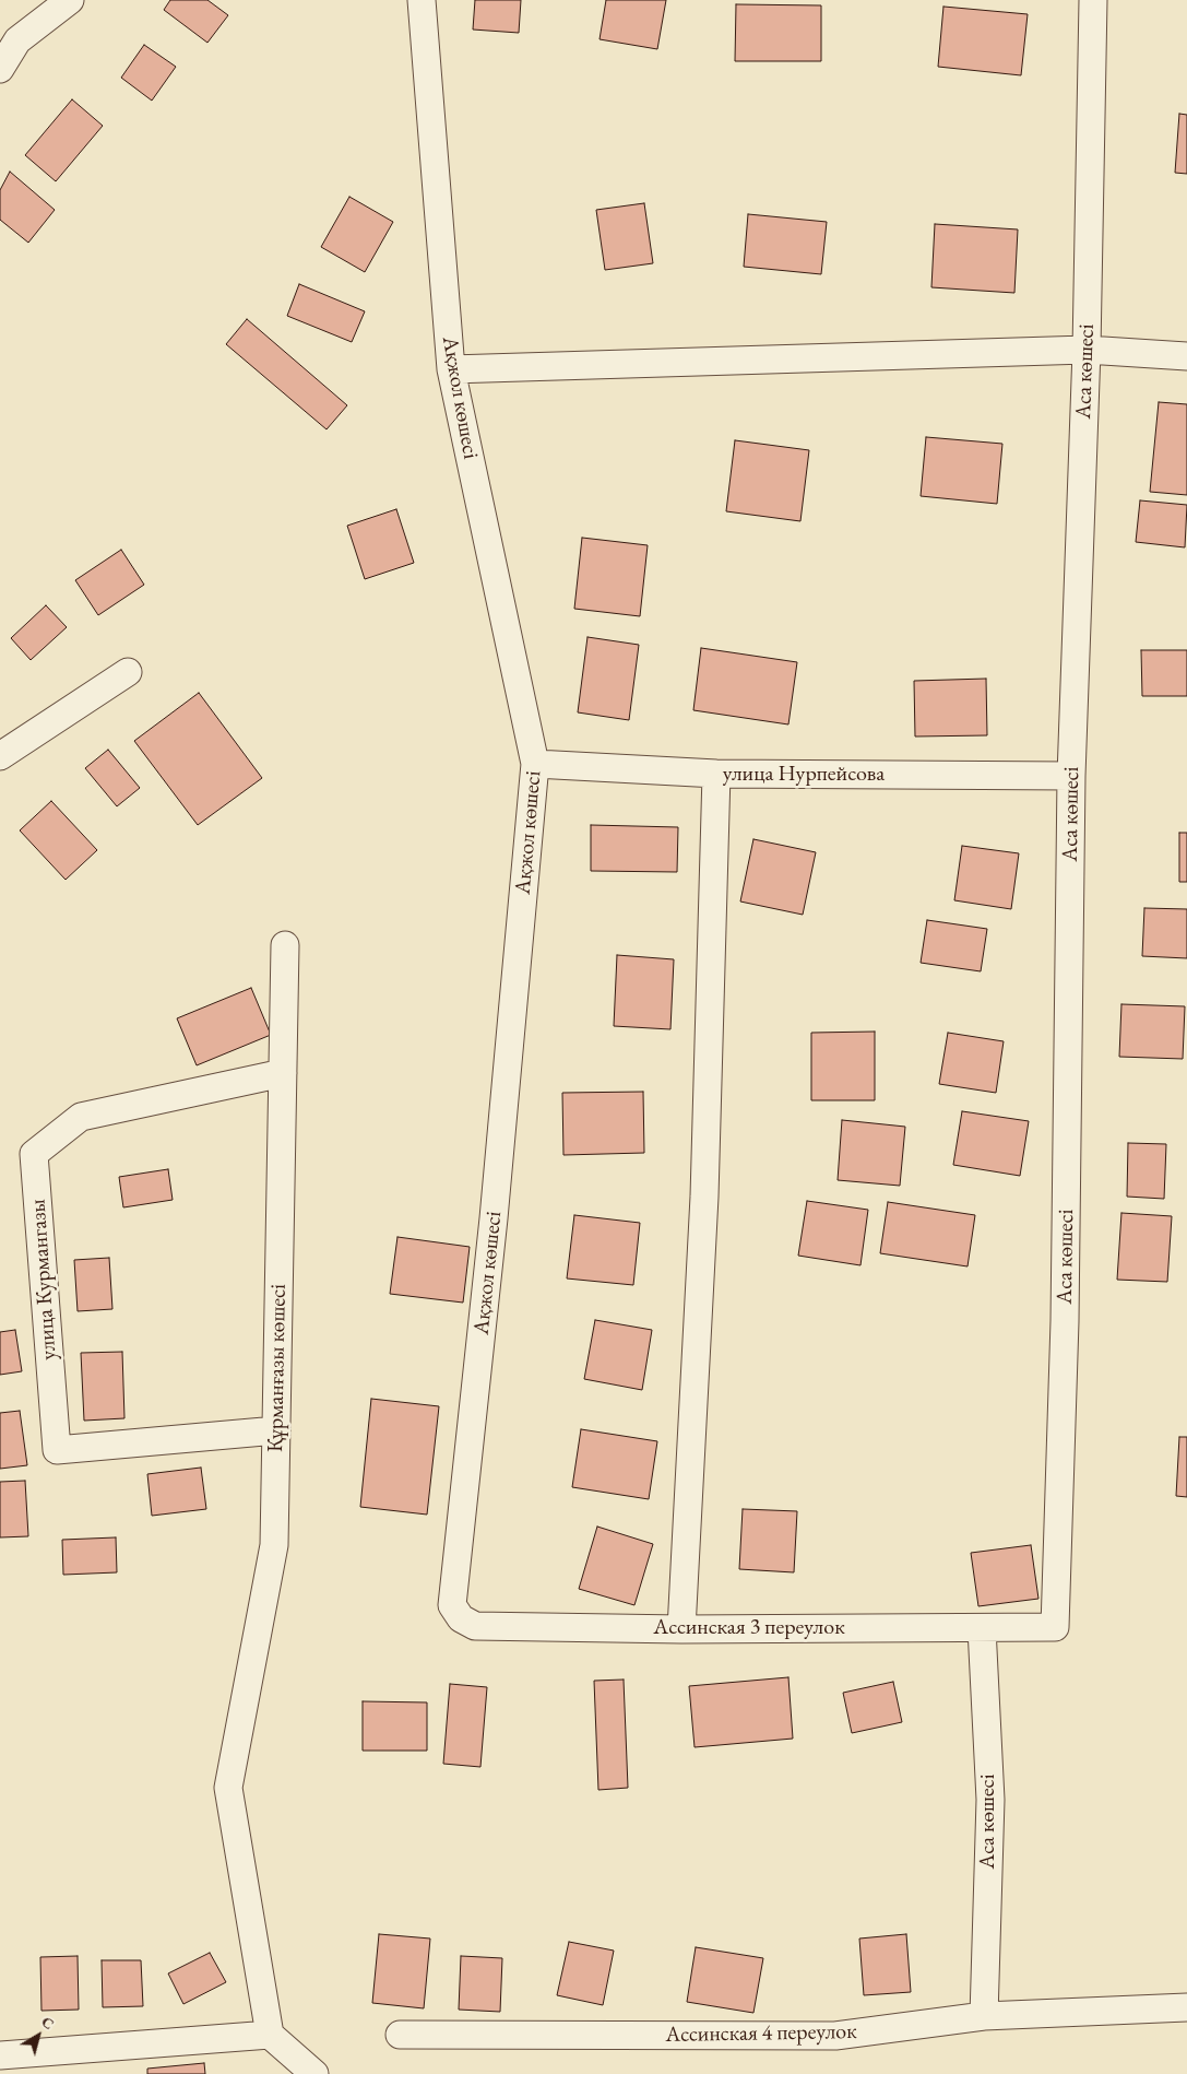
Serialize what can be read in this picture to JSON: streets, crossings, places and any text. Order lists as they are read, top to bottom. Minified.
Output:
{"streets":{"street":["Аса көшесі","Ақжол көшесі","улица Нурпейсова","улица Курмангазы","Құрманғазы көшесі","Ассинская 3 переулок","Ассинская 4 переулок"]},"crossings":[["Аса көшесі","улица Нурпейсова"],["Аса көшесі","Ассинская 3 переулок"],["Аса көшесі","Ассинская 4 переулок"],["Ақжол көшесі","улица Нурпейсова"],["Ақжол көшесі","Ассинская 3 переулок"],["улица Курмангазы","Құрманғазы көшесі"]],"north":"top right"}
